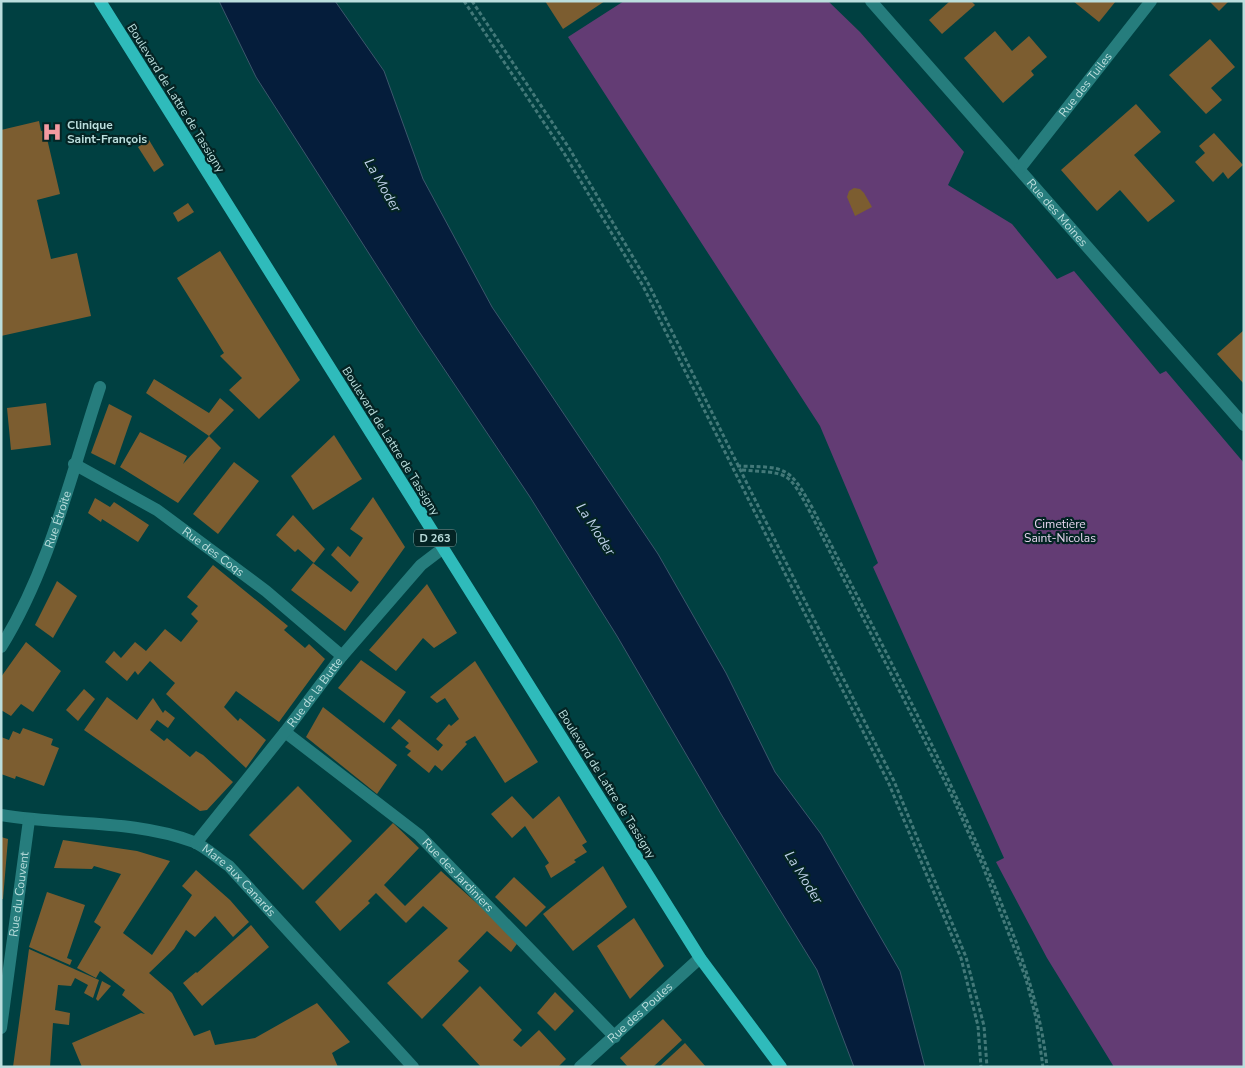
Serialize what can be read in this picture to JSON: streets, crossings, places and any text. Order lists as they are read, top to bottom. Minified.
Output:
{"streets":{"main road":["Boulevard de Lattre de Tassigny","D 263"],"street":["Rue des Tuiles","Rue des Moines","Rue Étroite","Rue des Coqs","Rue de la Butte","Rue des Jardiniers","Mare aux Canards","Rue du Couvent","Rue des Poules"]},"crossings":[["Rue des Tuiles","Rue des Moines"],["Boulevard de Lattre de Tassigny","Rue de la Butte"],["Boulevard de Lattre de Tassigny","Rue des Poules"],["Rue Étroite","Rue des Coqs"],["Rue des Coqs","Rue de la Butte"],["Rue de la Butte","Rue des Jardiniers"],["Rue de la Butte","Mare aux Canards"],["Rue des Jardiniers","Rue des Poules"],["Mare aux Canards","Rue du Couvent"]],"water":["La Moder"],"parks":["Cimetière Saint-Nicolas"],"places":{"hospital":["Clinique Saint-François"]}}
